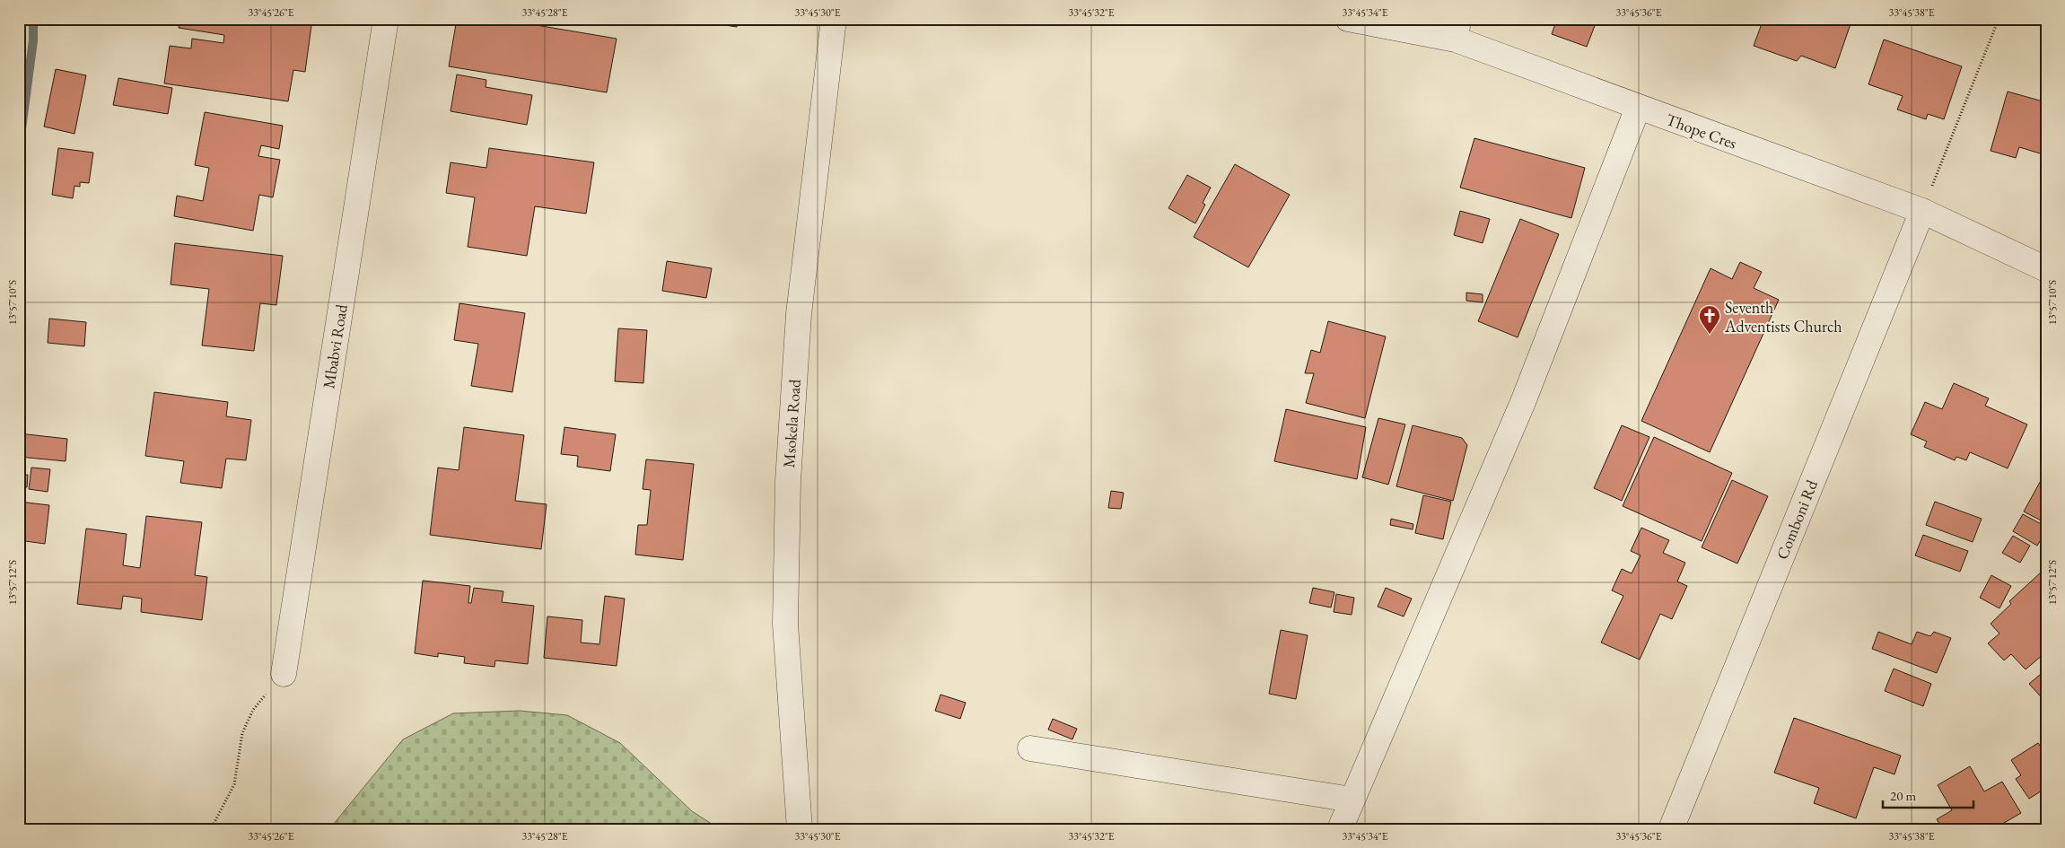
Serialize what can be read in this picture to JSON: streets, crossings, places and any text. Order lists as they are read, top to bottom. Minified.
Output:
{"streets":{"street":["Thope Cres","Mbabvi Road","Msokela Road","Comboni Rd"]},"crossings":[["Thope Cres","Comboni Rd"]],"places":{"church":["Seventh Adventists Church"]},"scale_bar":"20 m","coordinates":["33°45'26\"E","33°45'28\"E","33°45'30\"E","33°45'32\"E","33°45'34\"E","33°45'36\"E","33°45'38\"E","13°57'10\"S","13°57'12\"S"]}
